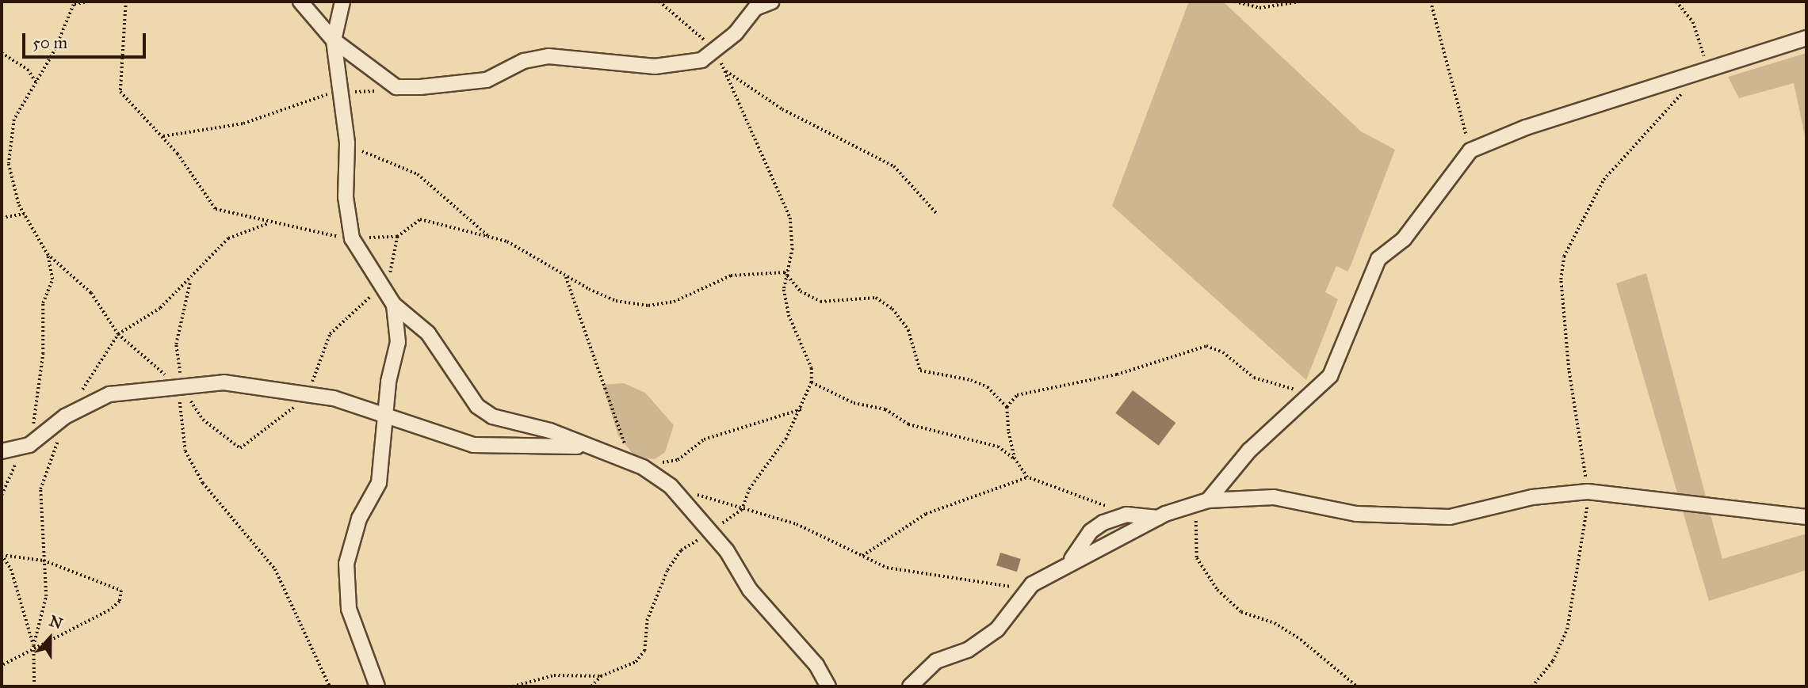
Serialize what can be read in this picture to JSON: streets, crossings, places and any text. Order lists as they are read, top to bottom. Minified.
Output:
{"scale_bar":"50 m","north":"top"}
